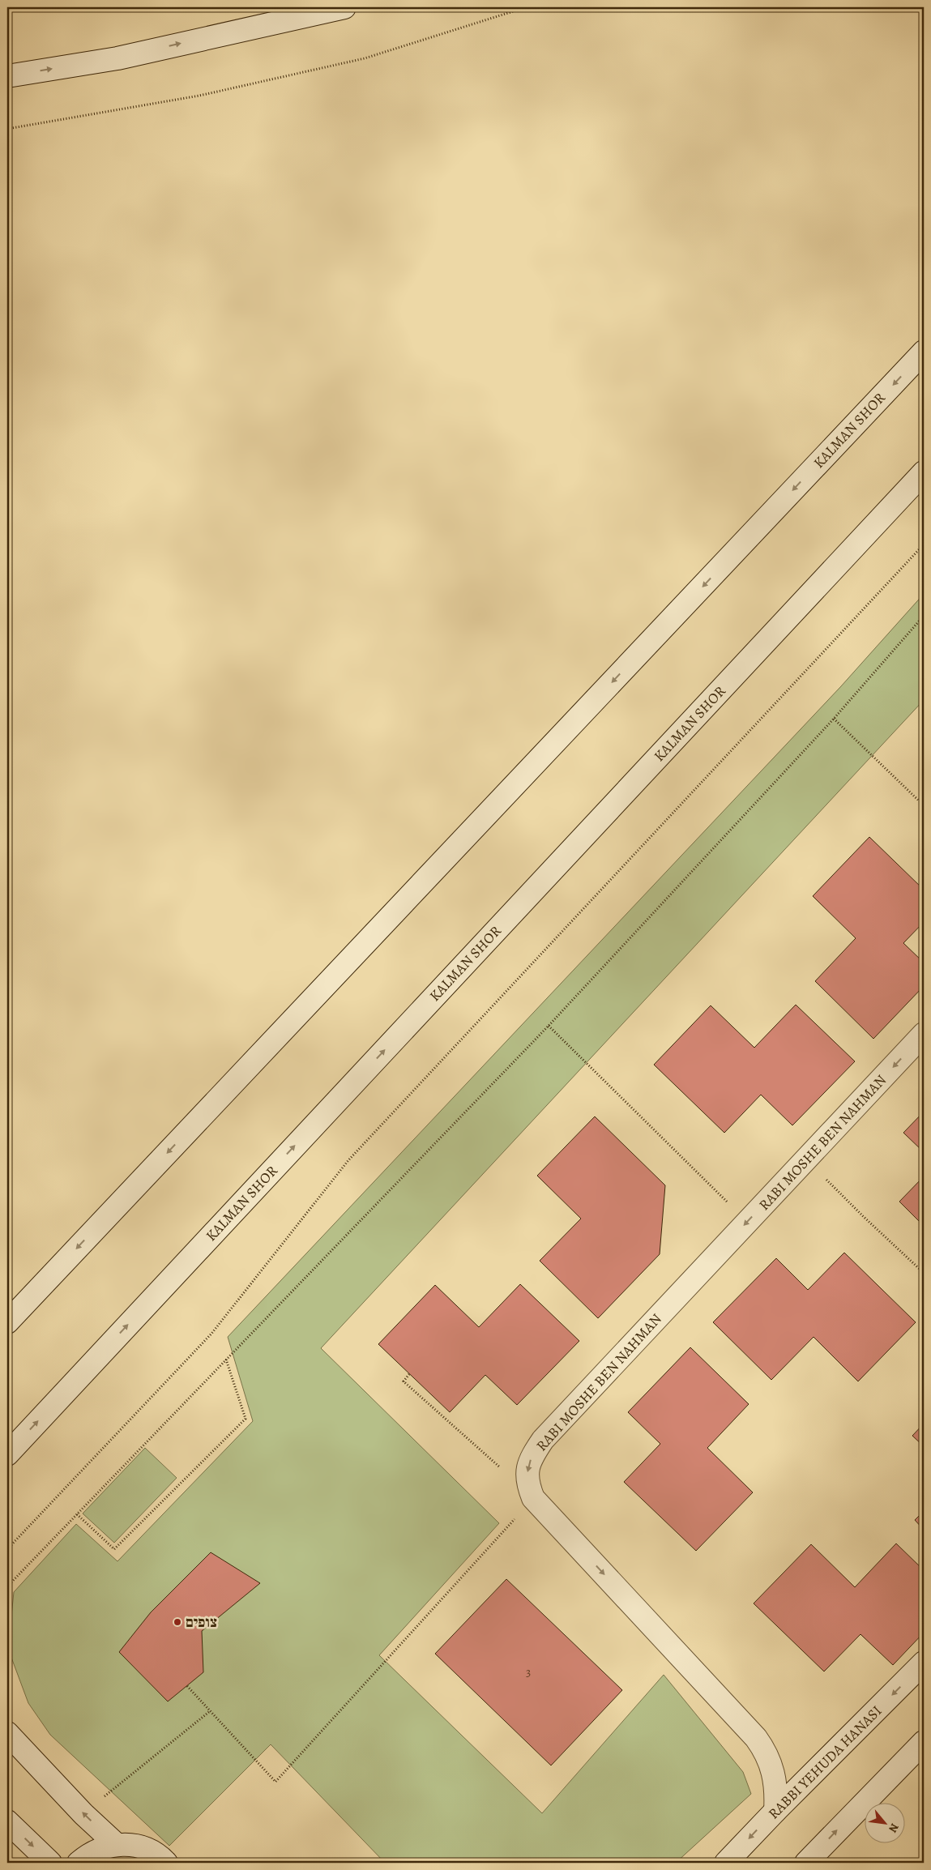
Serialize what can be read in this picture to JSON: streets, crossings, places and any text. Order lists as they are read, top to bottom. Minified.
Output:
{"streets":{"main road":["KALMAN SHOR","RABI MOSHE BEN NAHMAN","RABBI YEHUDA HANASI"]},"crossings":[["RABI MOSHE BEN NAHMAN","RABBI YEHUDA HANASI"]],"places":["צופים"],"house_numbers":["3"],"north":"bottom right"}
